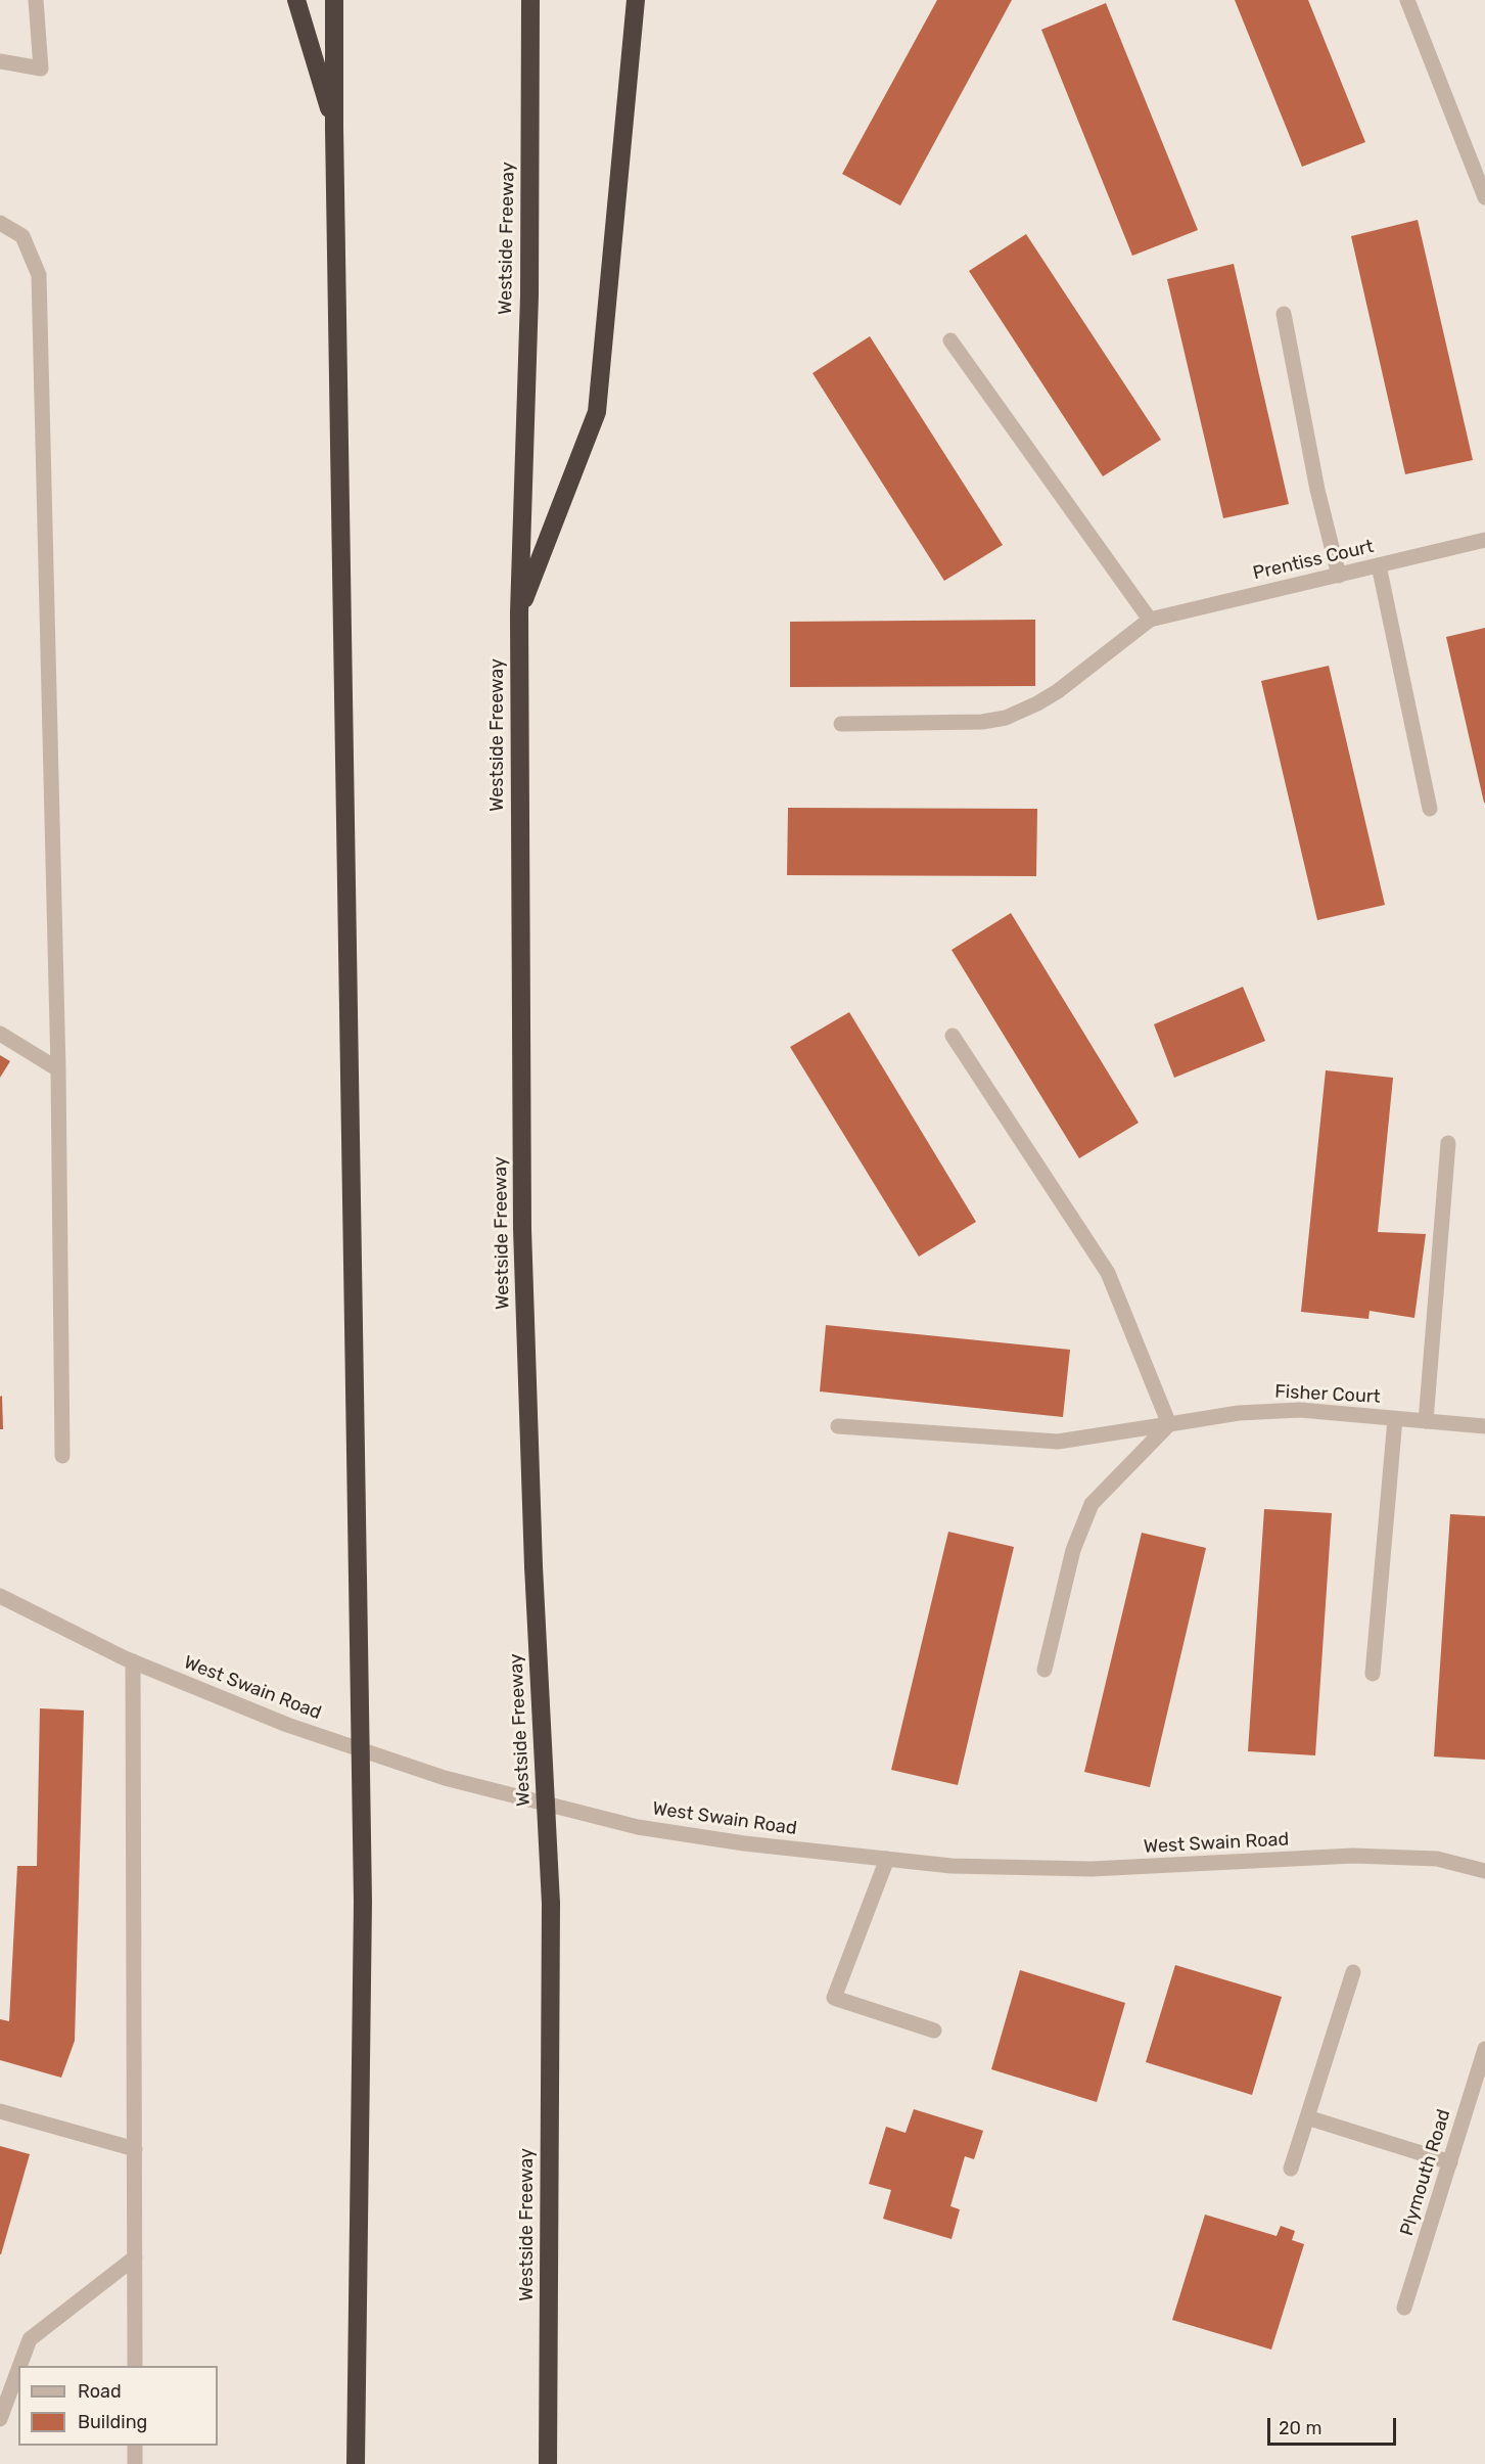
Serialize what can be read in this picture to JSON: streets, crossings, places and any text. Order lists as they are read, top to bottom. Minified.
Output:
{"streets":{"highway":["Westside Freeway"],"street":["Prentiss Court","Fisher Court","West Swain Road","Plymouth Road"]},"legend":["Road","Building"],"scale_bar":"20 m"}
